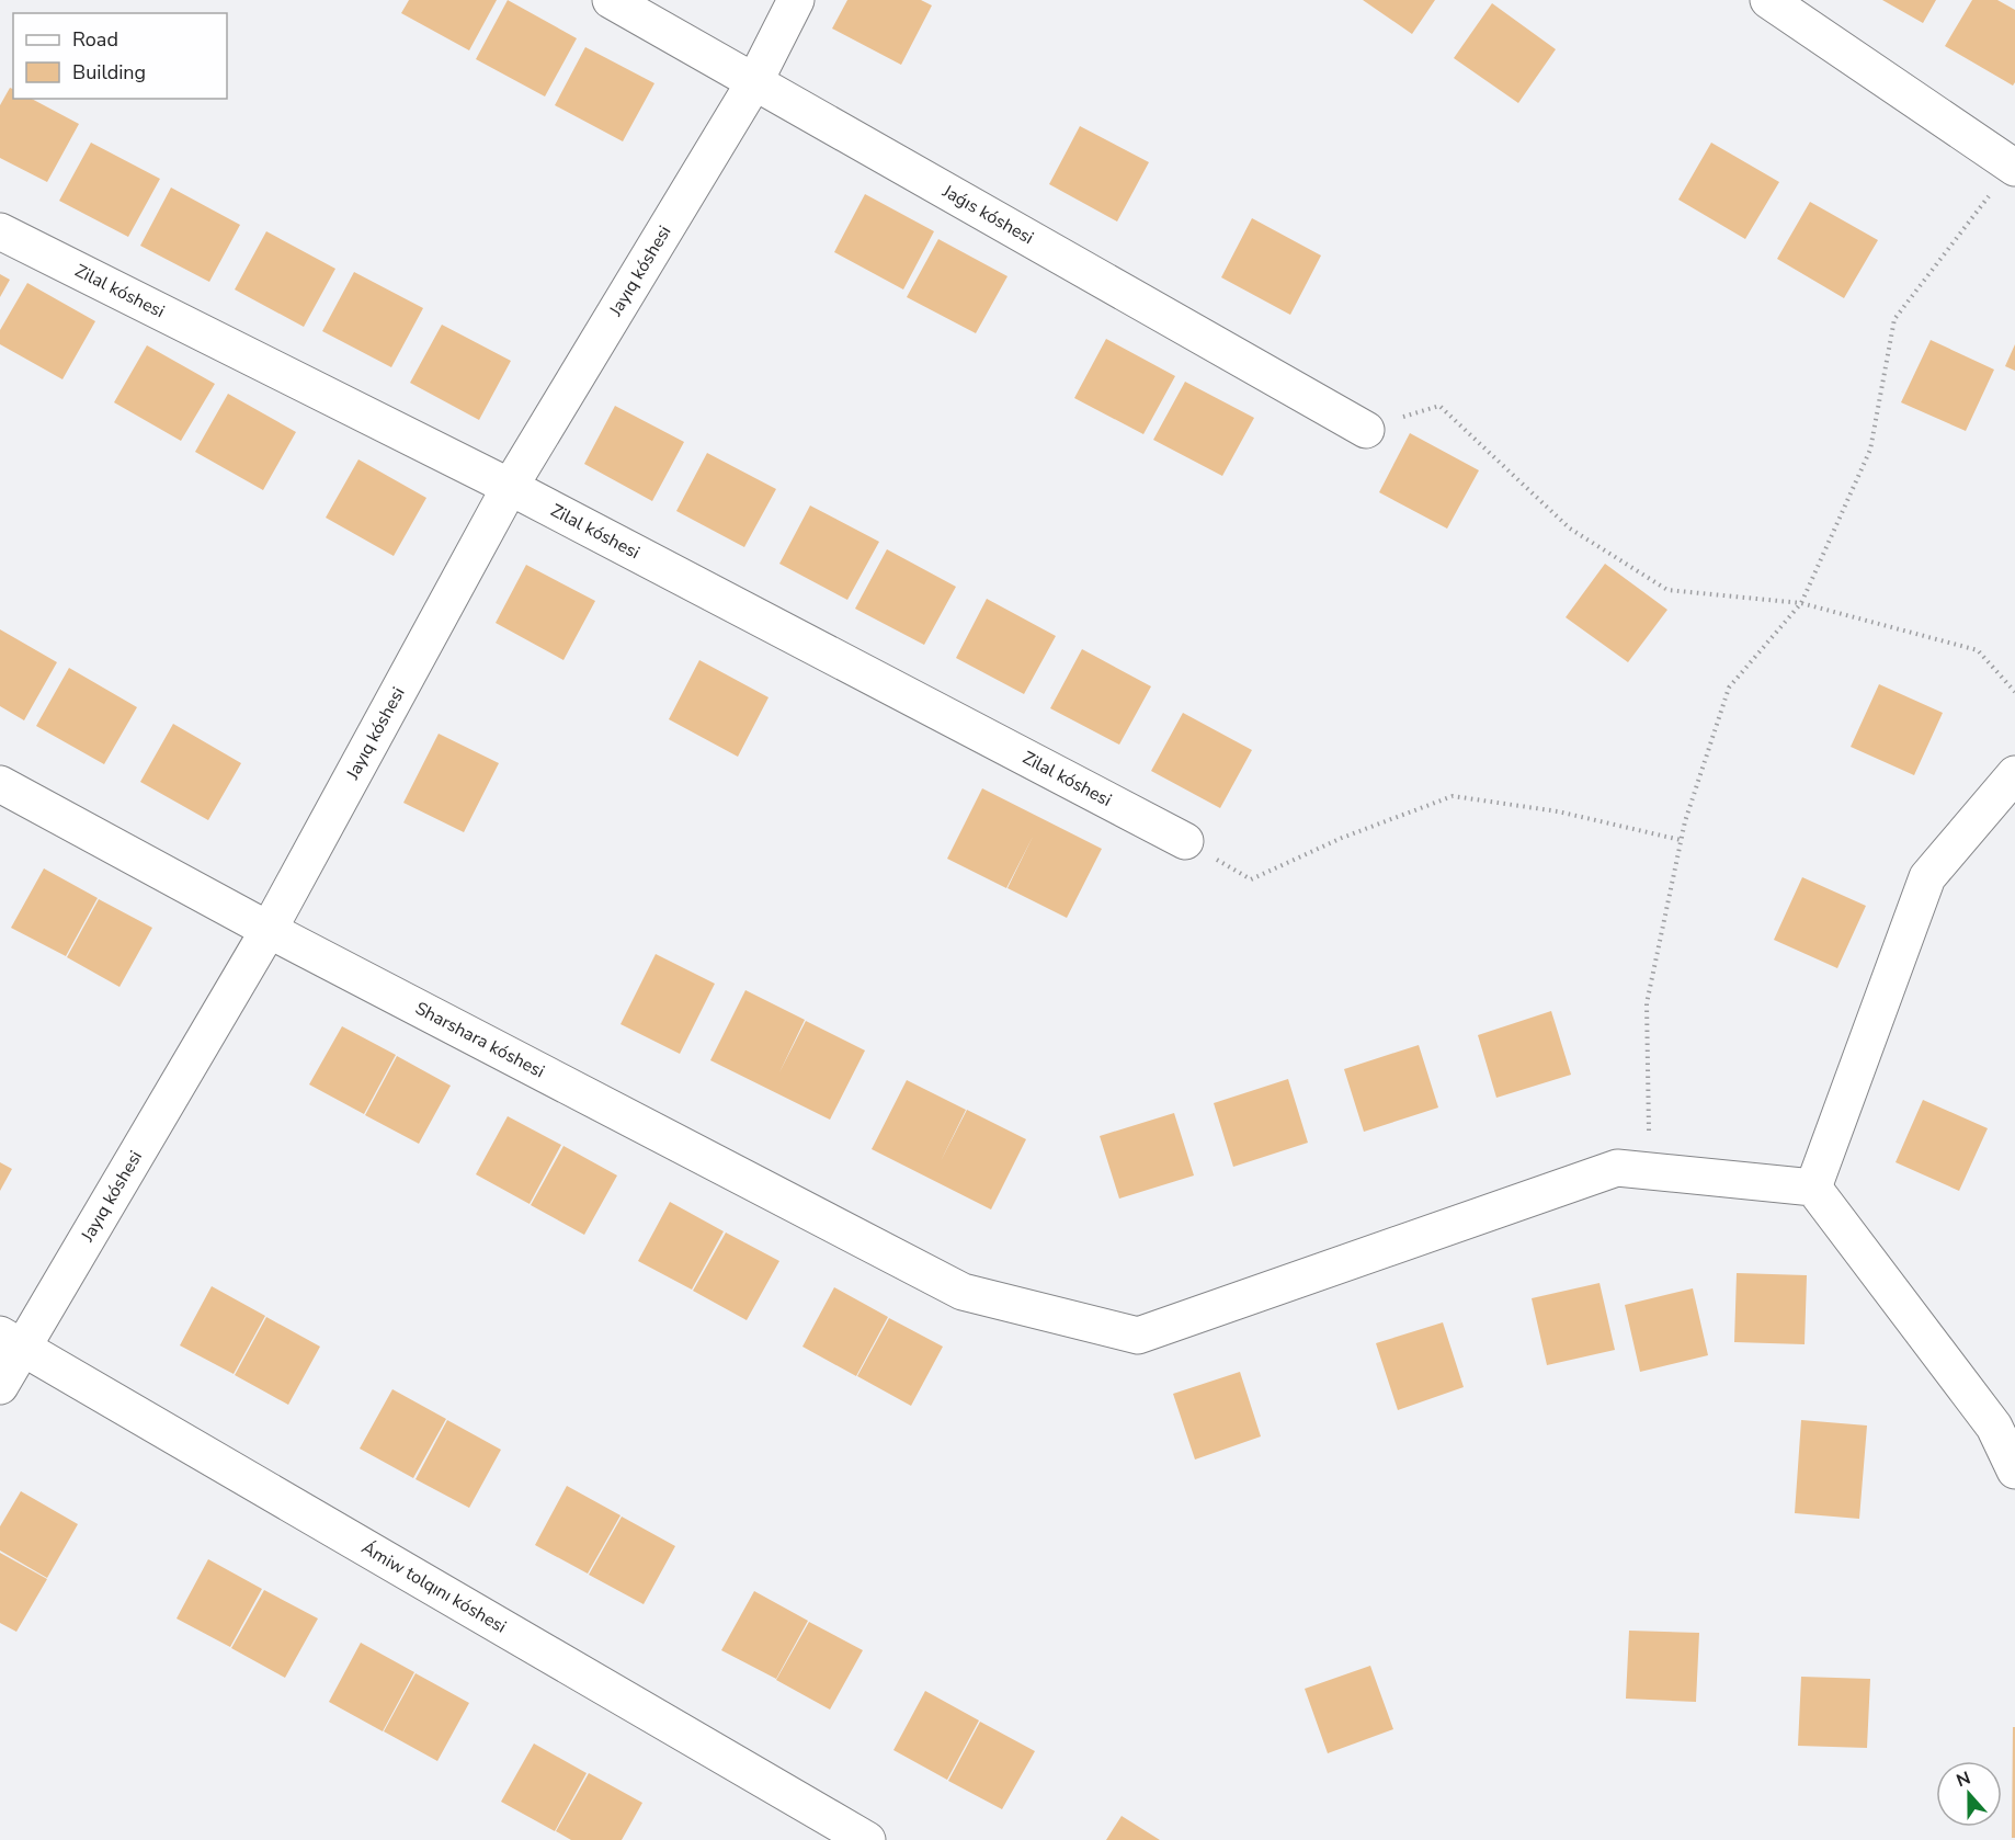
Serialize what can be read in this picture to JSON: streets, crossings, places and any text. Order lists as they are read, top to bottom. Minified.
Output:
{"streets":{"street":["Jaǵıs kóshesi","Jayıq kóshesi","Zilal kóshesi","Sharshara kóshesi","Ámiw tolqını kóshesi"]},"crossings":[["Jaǵıs kóshesi","Jayıq kóshesi"],["Jayıq kóshesi","Zilal kóshesi"],["Jayıq kóshesi","Sharshara kóshesi"],["Jayıq kóshesi","Ámiw tolqını kóshesi"]],"legend":["Road","Building"],"north":"top"}
